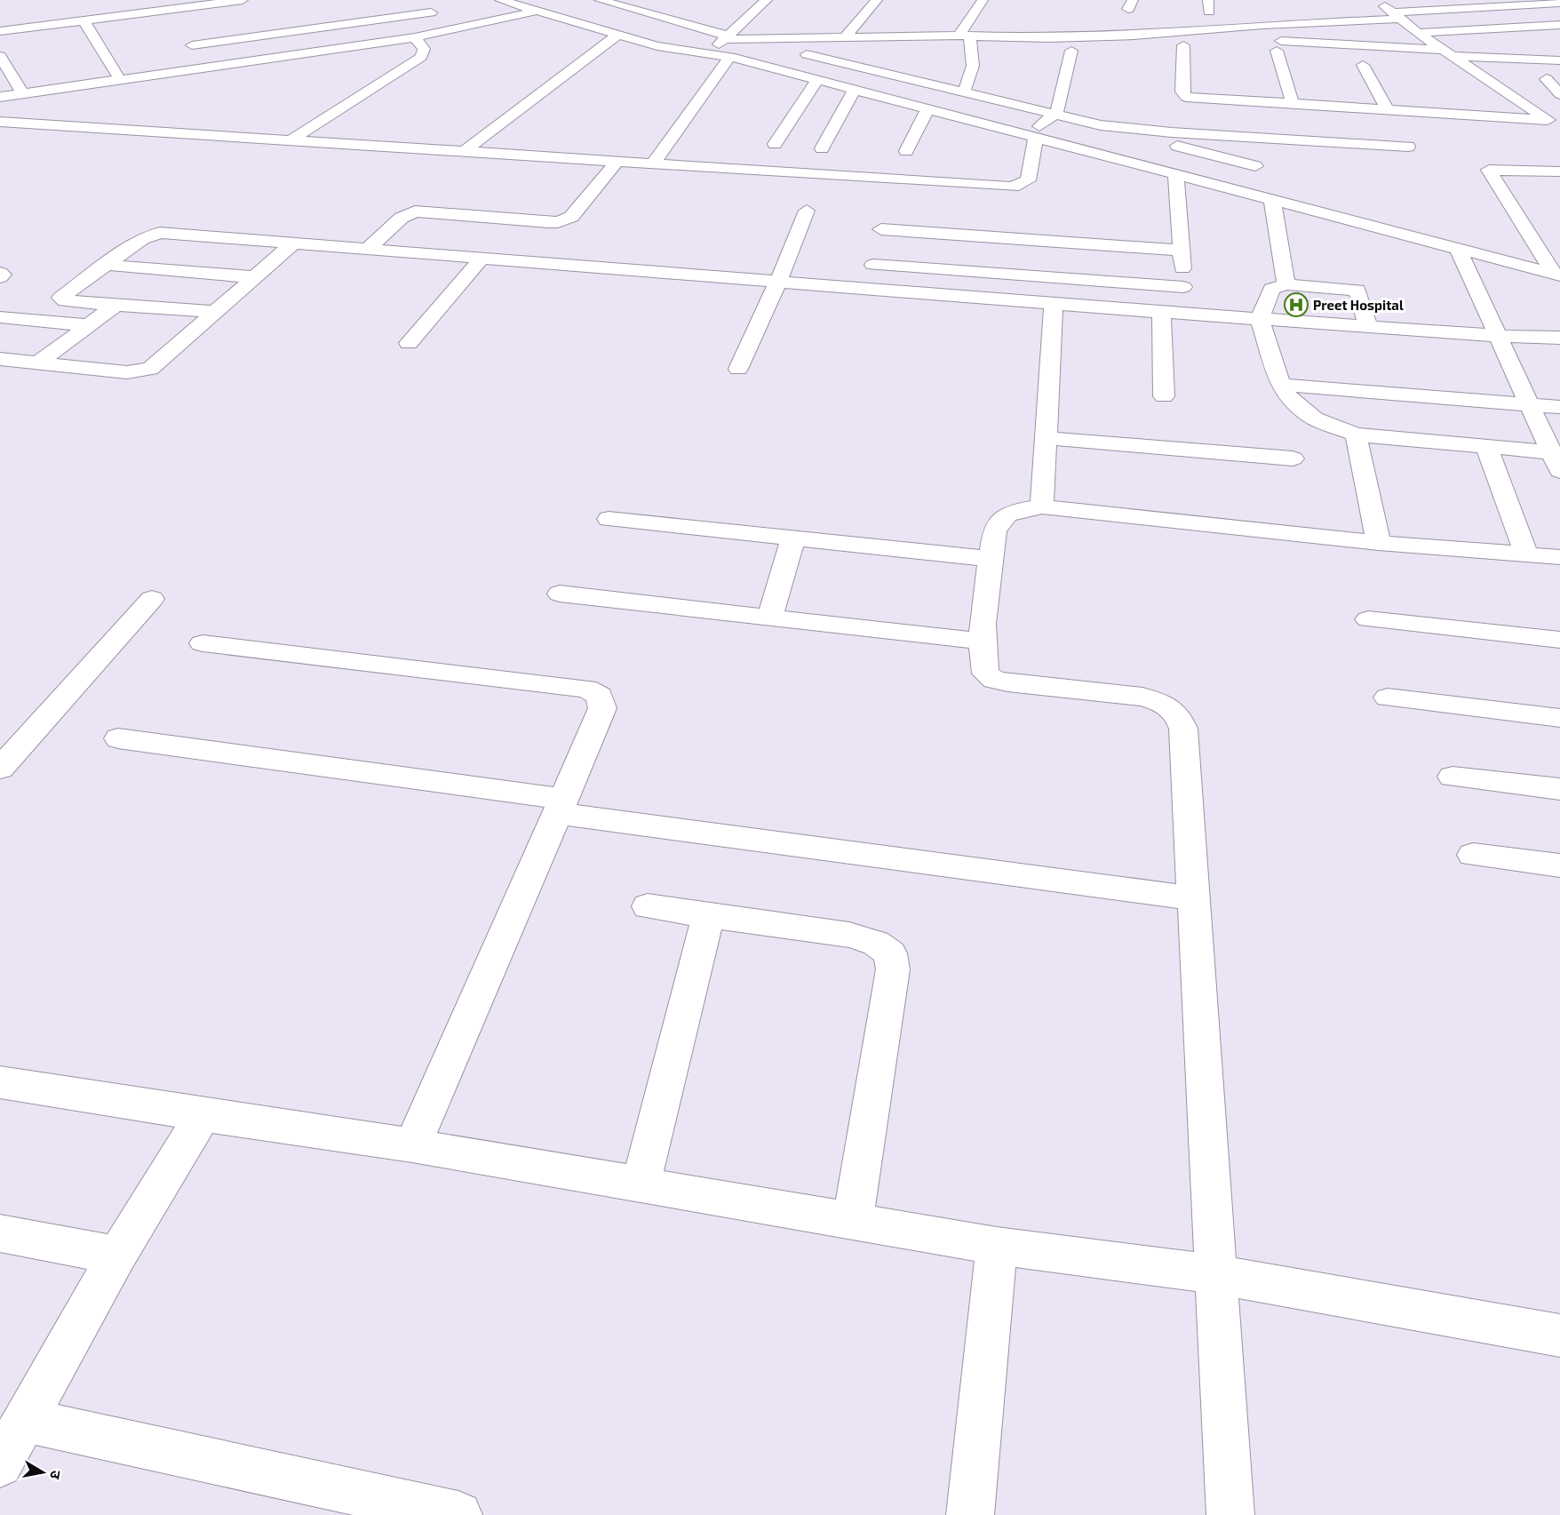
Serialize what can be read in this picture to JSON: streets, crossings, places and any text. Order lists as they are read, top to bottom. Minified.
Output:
{"places":{"hospital":["Preet Hospital"]},"north":"right"}
